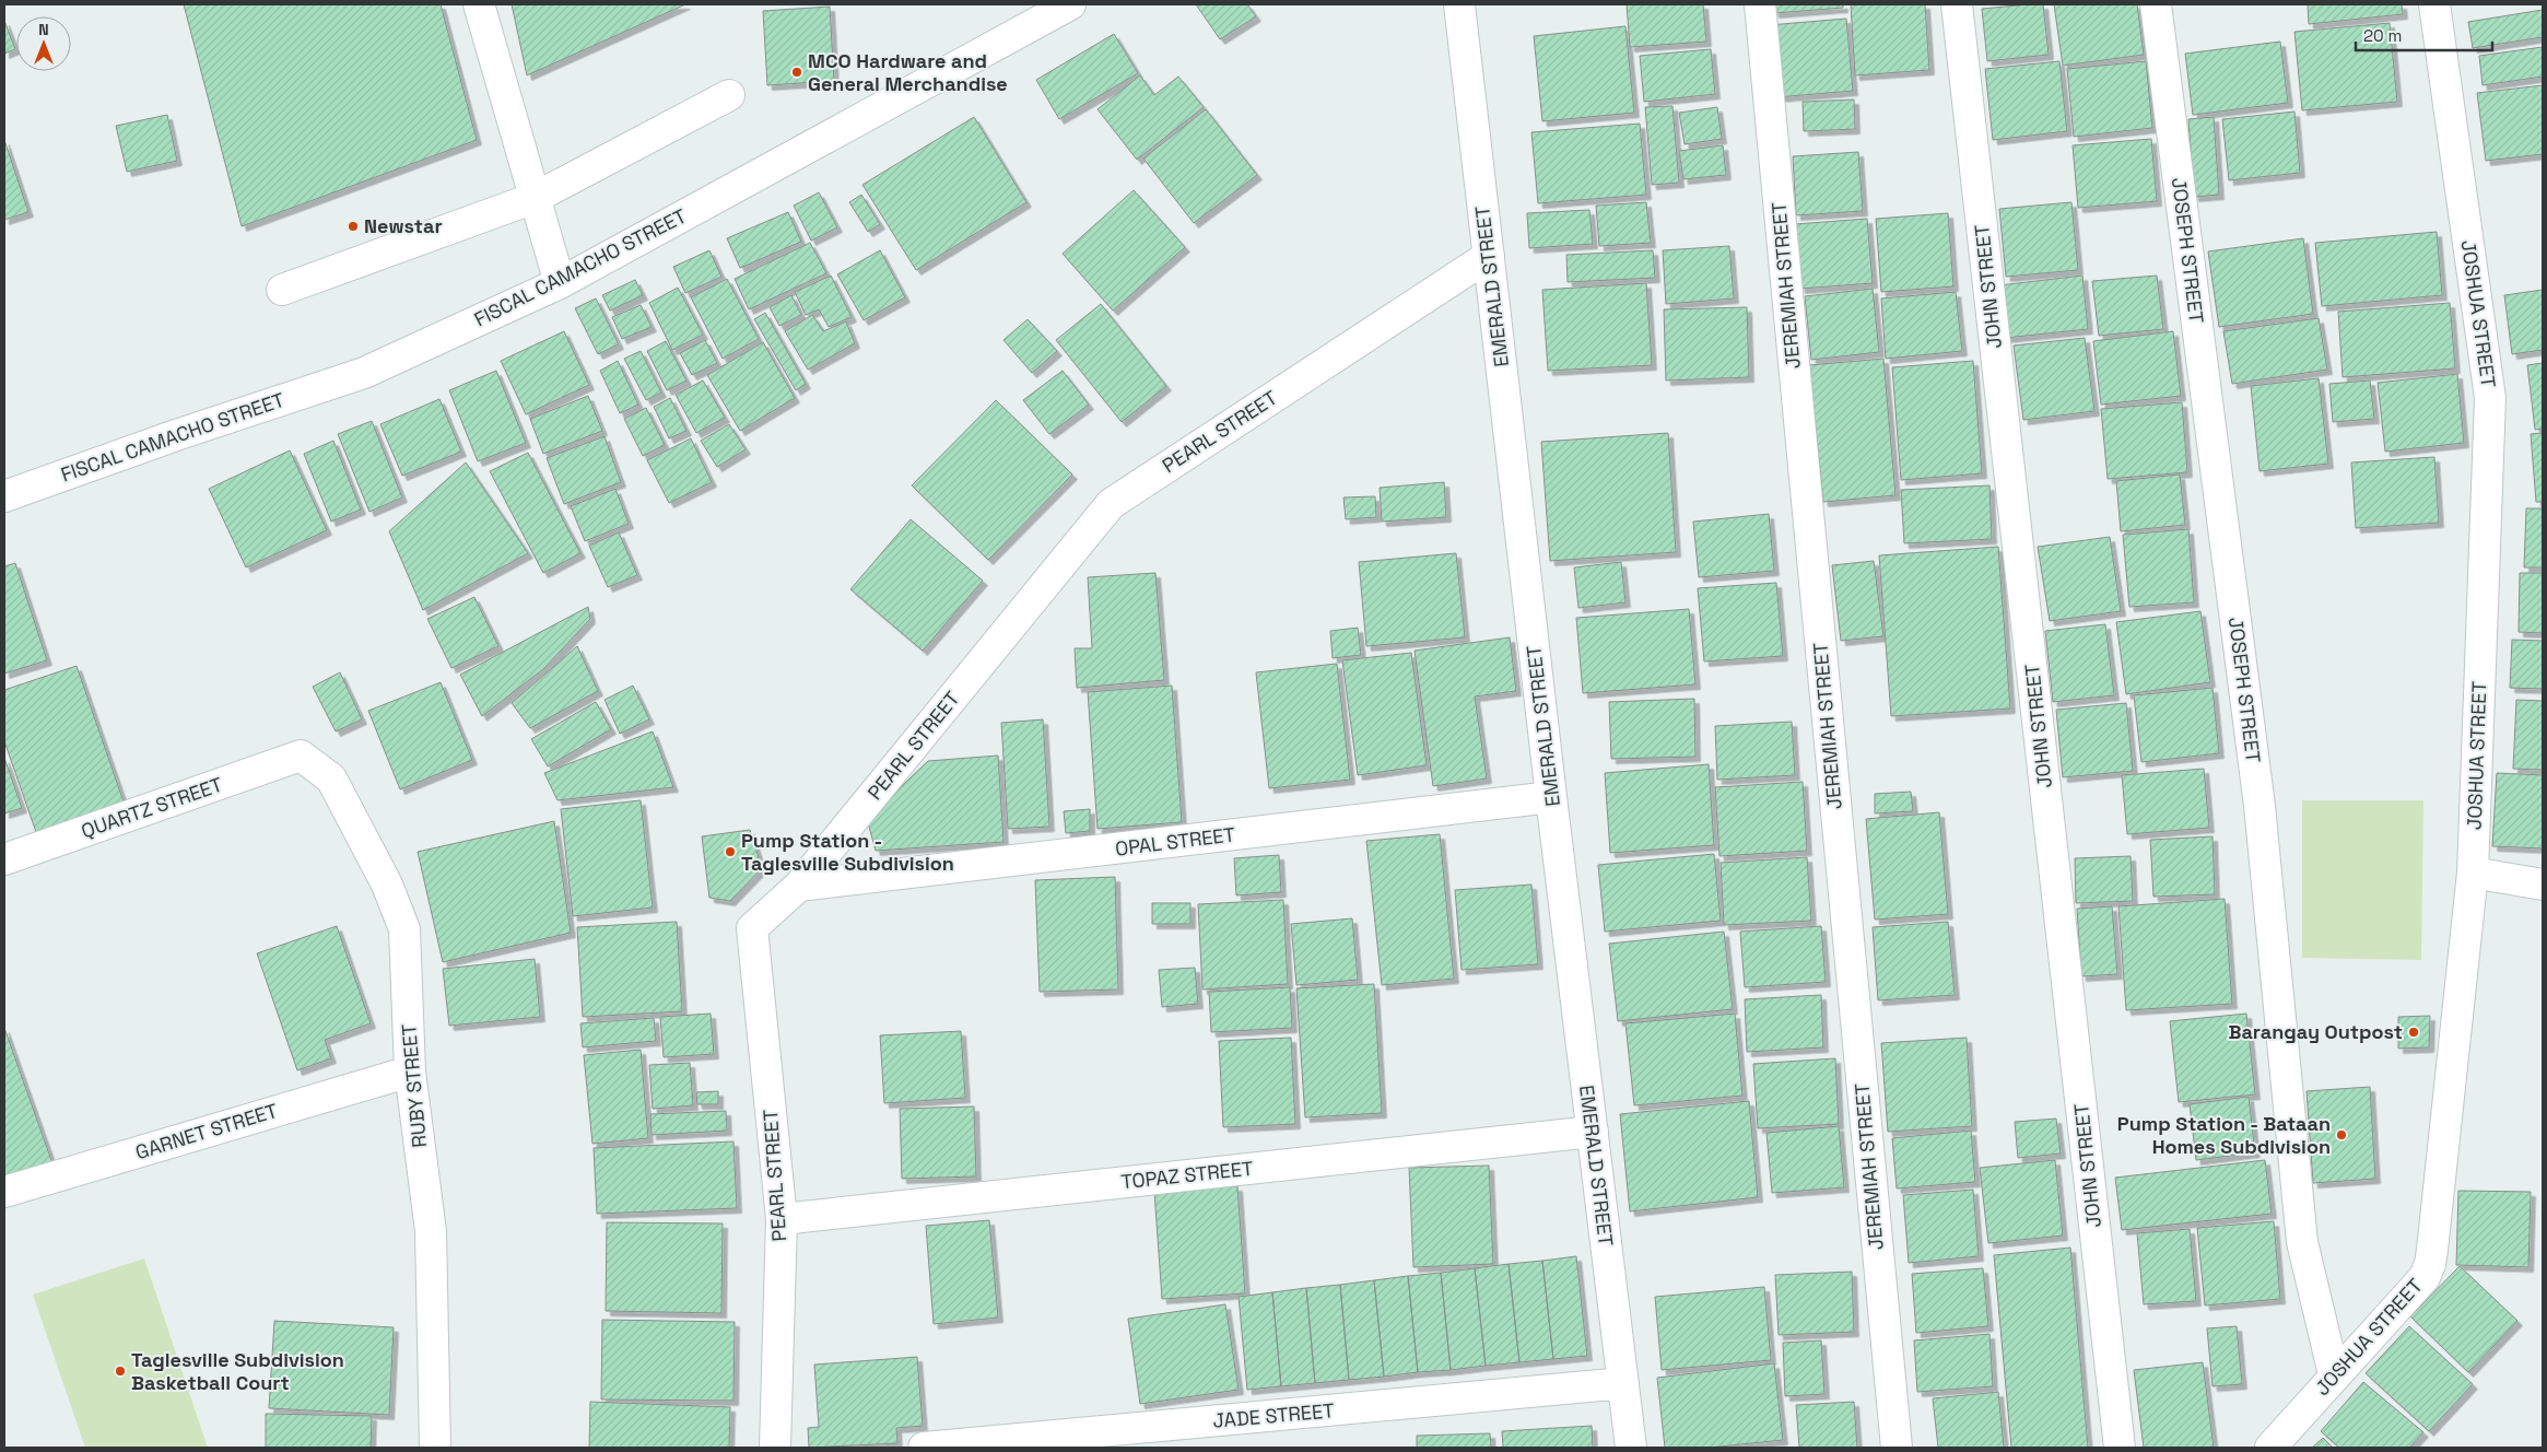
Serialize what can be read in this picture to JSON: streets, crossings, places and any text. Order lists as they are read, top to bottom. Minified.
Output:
{"streets":{"street":["JOSEPH STREET","FISCAL CAMACHO STREET","JEREMIAH STREET","EMERALD STREET","JOHN STREET","JOSHUA STREET","PEARL STREET","QUARTZ STREET","OPAL STREET","RUBY STREET","GARNET STREET","TOPAZ STREET","JADE STREET"]},"crossings":[["JOSEPH STREET","JOSHUA STREET"],["EMERALD STREET","PEARL STREET"],["EMERALD STREET","OPAL STREET"],["EMERALD STREET","TOPAZ STREET"],["EMERALD STREET","JADE STREET"],["PEARL STREET","OPAL STREET"],["PEARL STREET","TOPAZ STREET"],["QUARTZ STREET","RUBY STREET"],["RUBY STREET","GARNET STREET"]],"places":["MCO Hardware and General Merchandise","Newstar","Pump Station - Taglesville Subdivision","Barangay Outpost","Pump Station - Bataan Homes Subdivision","Taglesville Subdivision Basketball Court"],"scale_bar":"20 m","north":"top"}
